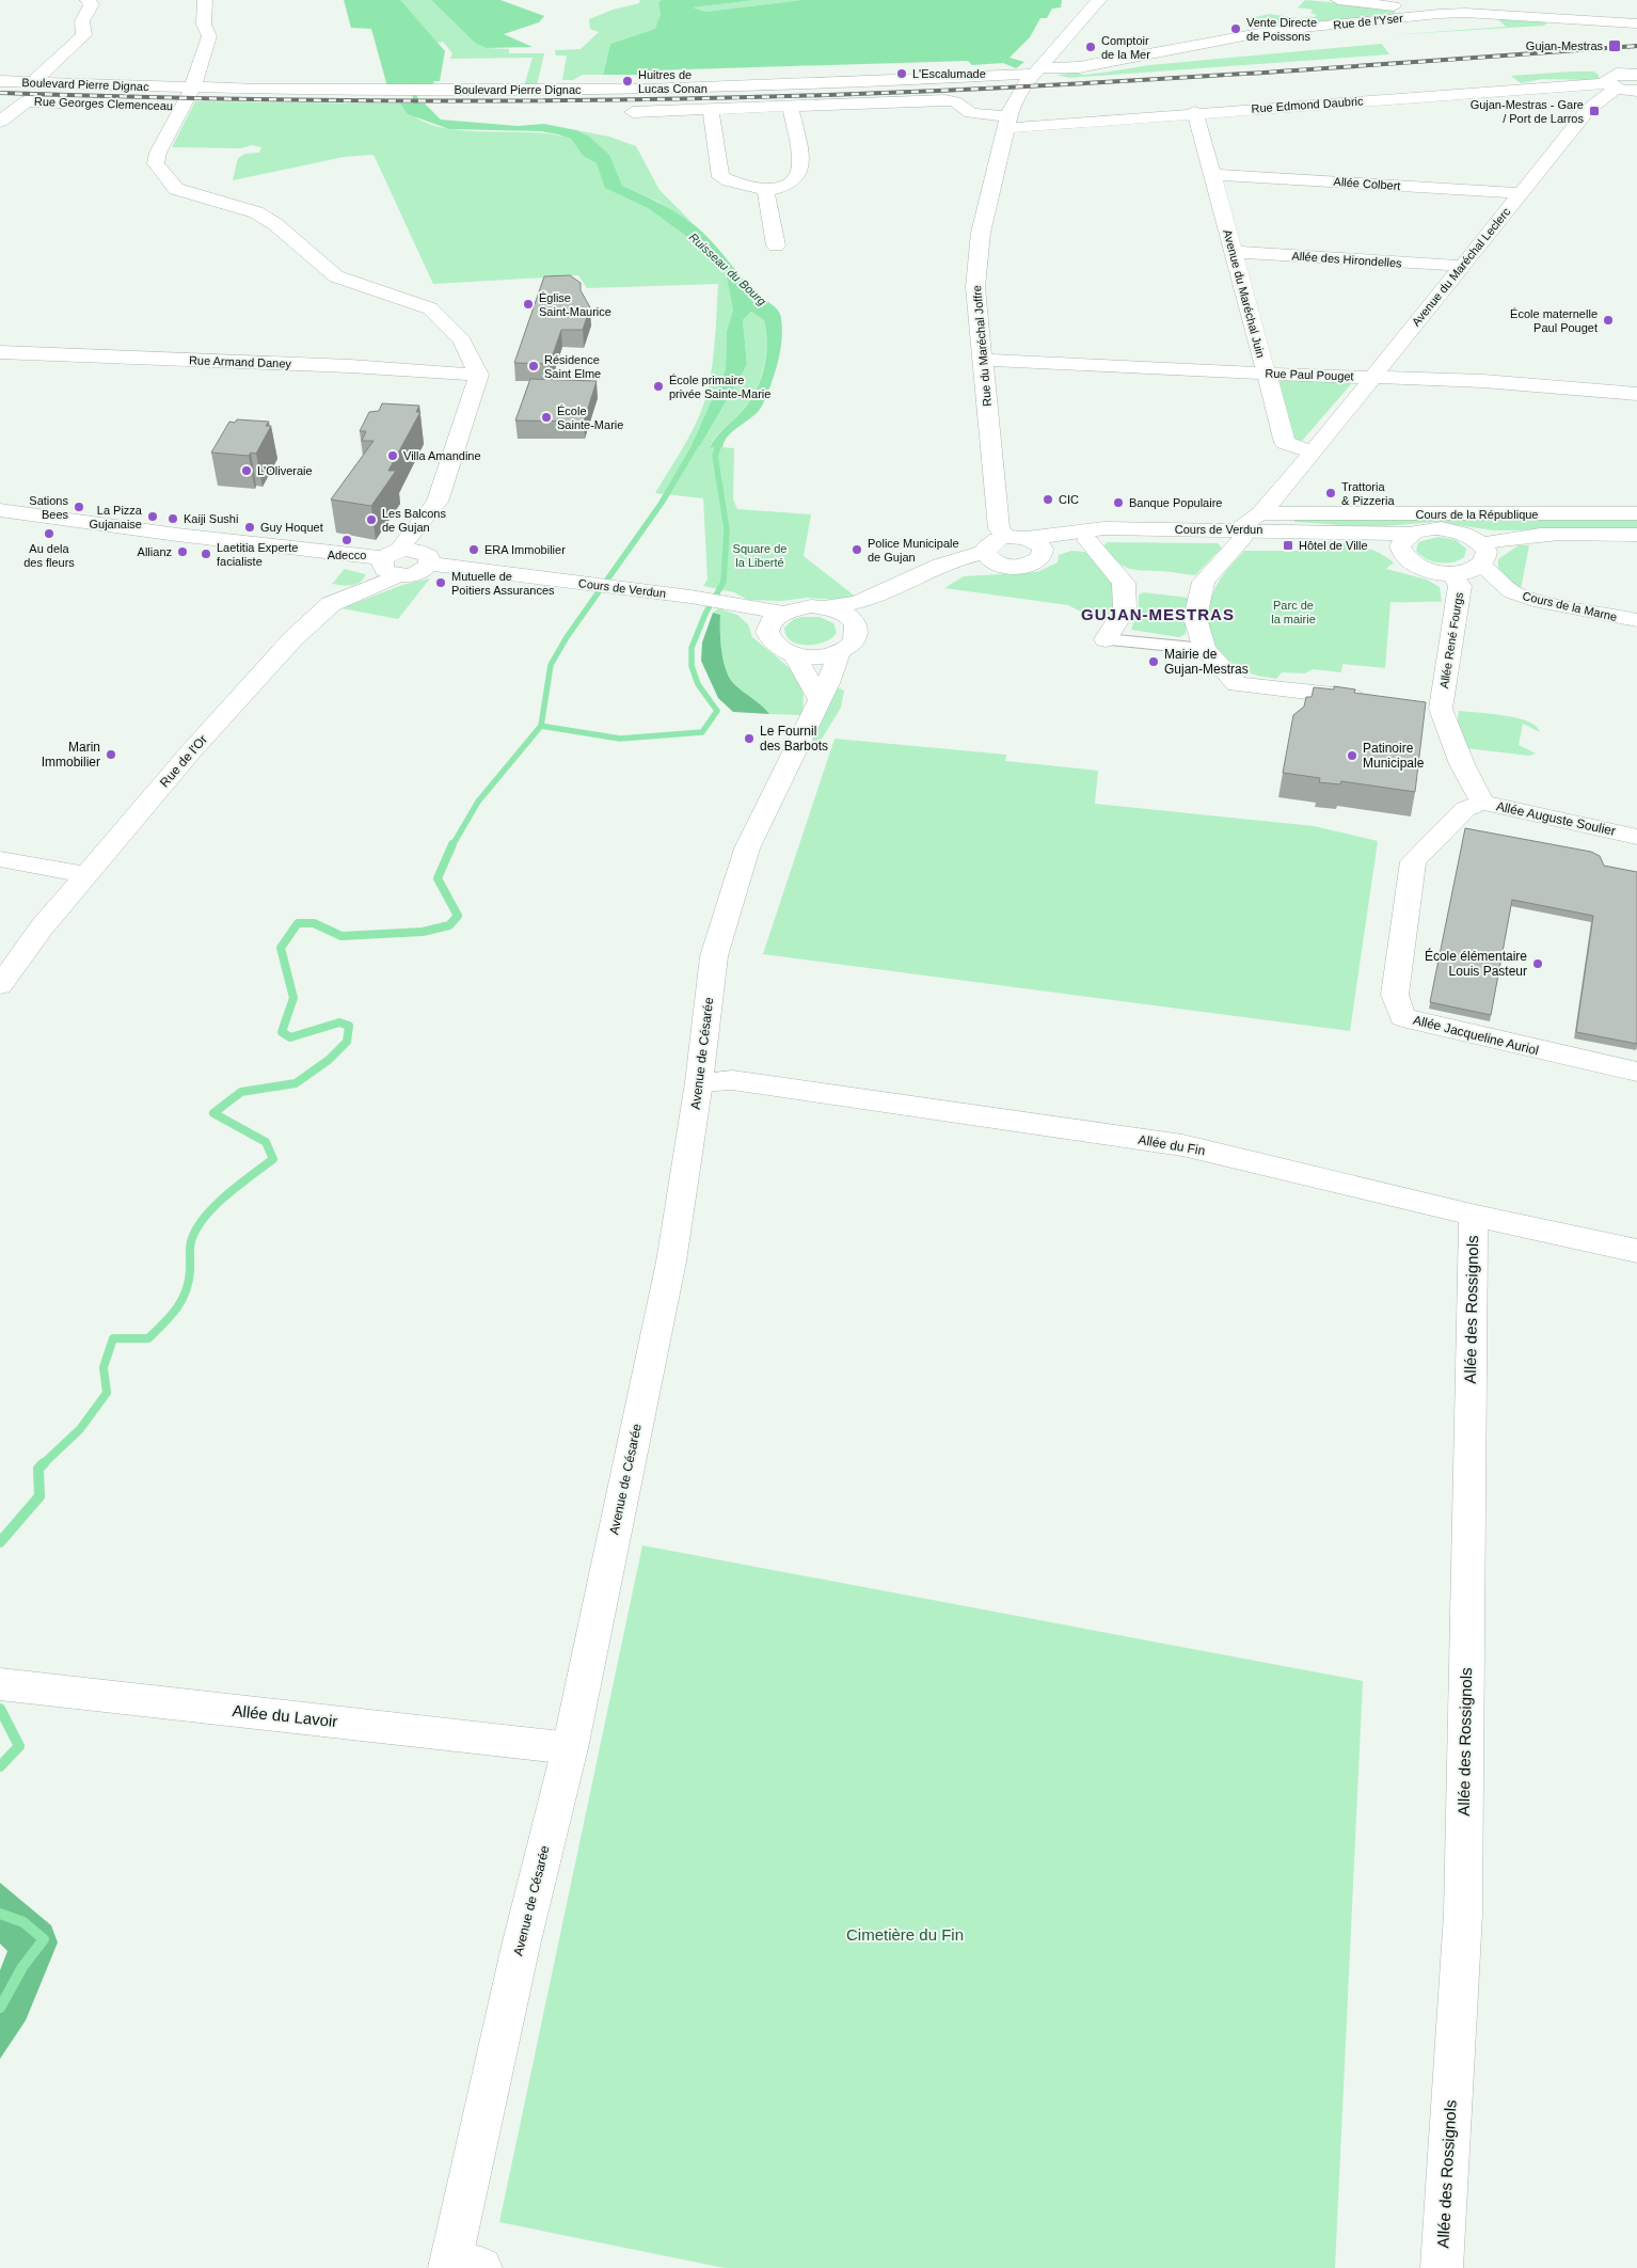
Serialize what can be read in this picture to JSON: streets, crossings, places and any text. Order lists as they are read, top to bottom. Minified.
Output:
{"streets":{"street":["Rue de l'Yser","Boulevard Pierre Dignac","Rue Georges Clemenceau","Rue Edmond Daubric","Allée Colbert","Allée des Hirondelles","Avenue du Maréchal Leclerc","Avenue du Maréchal Juin","Rue du Maréchal Joffre","Rue Armand Daney","Rue Paul Pouget","Cours de la République","Cours de Verdun","Cours de la Marne","Allée René Fourgs","Rue de l'Or","Allée Auguste Soulier","Allée Jacqueline Auriol","Avenue de Césarée","Allée du Fin","Allée des Rossignols","Allée du Lavoir"]},"crossings":[["Rue de l'Yser","Boulevard Pierre Dignac"],["Rue de l'Yser","Rue du Maréchal Joffre"],["Boulevard Pierre Dignac","Rue du Maréchal Joffre"],["Rue Edmond Daubric","Avenue du Maréchal Leclerc"],["Rue Edmond Daubric","Avenue du Maréchal Juin"],["Rue Edmond Daubric","Rue du Maréchal Joffre"],["Allée Colbert","Avenue du Maréchal Leclerc"],["Allée Colbert","Avenue du Maréchal Juin"],["Allée des Hirondelles","Avenue du Maréchal Leclerc"],["Allée des Hirondelles","Avenue du Maréchal Juin"],["Avenue du Maréchal Leclerc","Avenue du Maréchal Juin"],["Avenue du Maréchal Leclerc","Rue Paul Pouget"],["Avenue du Maréchal Juin","Rue Paul Pouget"],["Rue du Maréchal Joffre","Rue Paul Pouget"],["Rue du Maréchal Joffre","Cours de Verdun"],["Cours de la République","Cours de Verdun"],["Cours de la République","Cours de la Marne"],["Cours de la République","Allée René Fourgs"],["Cours de Verdun","Cours de la Marne"],["Cours de Verdun","Rue de l'Or"],["Allée René Fourgs","Allée Auguste Soulier"],["Allée Auguste Soulier","Allée Jacqueline Auriol"],["Avenue de Césarée","Allée du Fin"],["Avenue de Césarée","Allée du Lavoir"],["Allée du Fin","Allée des Rossignols"]],"districts":["GUJAN-MESTRAS"],"water":["Ruisseau du Bourg"],"parks":["Square de la Liberté","Parc de la mairie","Cimetière du Fin"],"places":{"other":["Vente Directe de Poissons","Comptoir de la Mer","L'Escalumade","Huitres de Lucas Conan","Église Saint-Maurice","École maternelle Paul Pouget","Résidence Saint Elme","École primaire privée Sainte-Marie","École Sainte-Marie","Villa Amandine","L'Oliveraie","Trattoria & Pizzeria","CIC","Banque Populaire","Sations Bees","La Pizza Gujanaise","Kaiji Sushi","Les Balcons de Gujan","Guy Hoquet","Au dela des fleurs","Adecco","ERA Immobilier","Police Municipale de Gujan","Allianz","Laetitia Experte facialiste","Mutuelle de Poitiers Assurances","Mairie de Gujan-Mestras","Le Fournil des Barbots","Marin Immobilier","Patinoire Municipale","École élémentaire Louis Pasteur"],"transit":["Gujan-Mestras","Gujan-Mestras - Gare / Port de Larros","Hôtel de Ville"]}}
